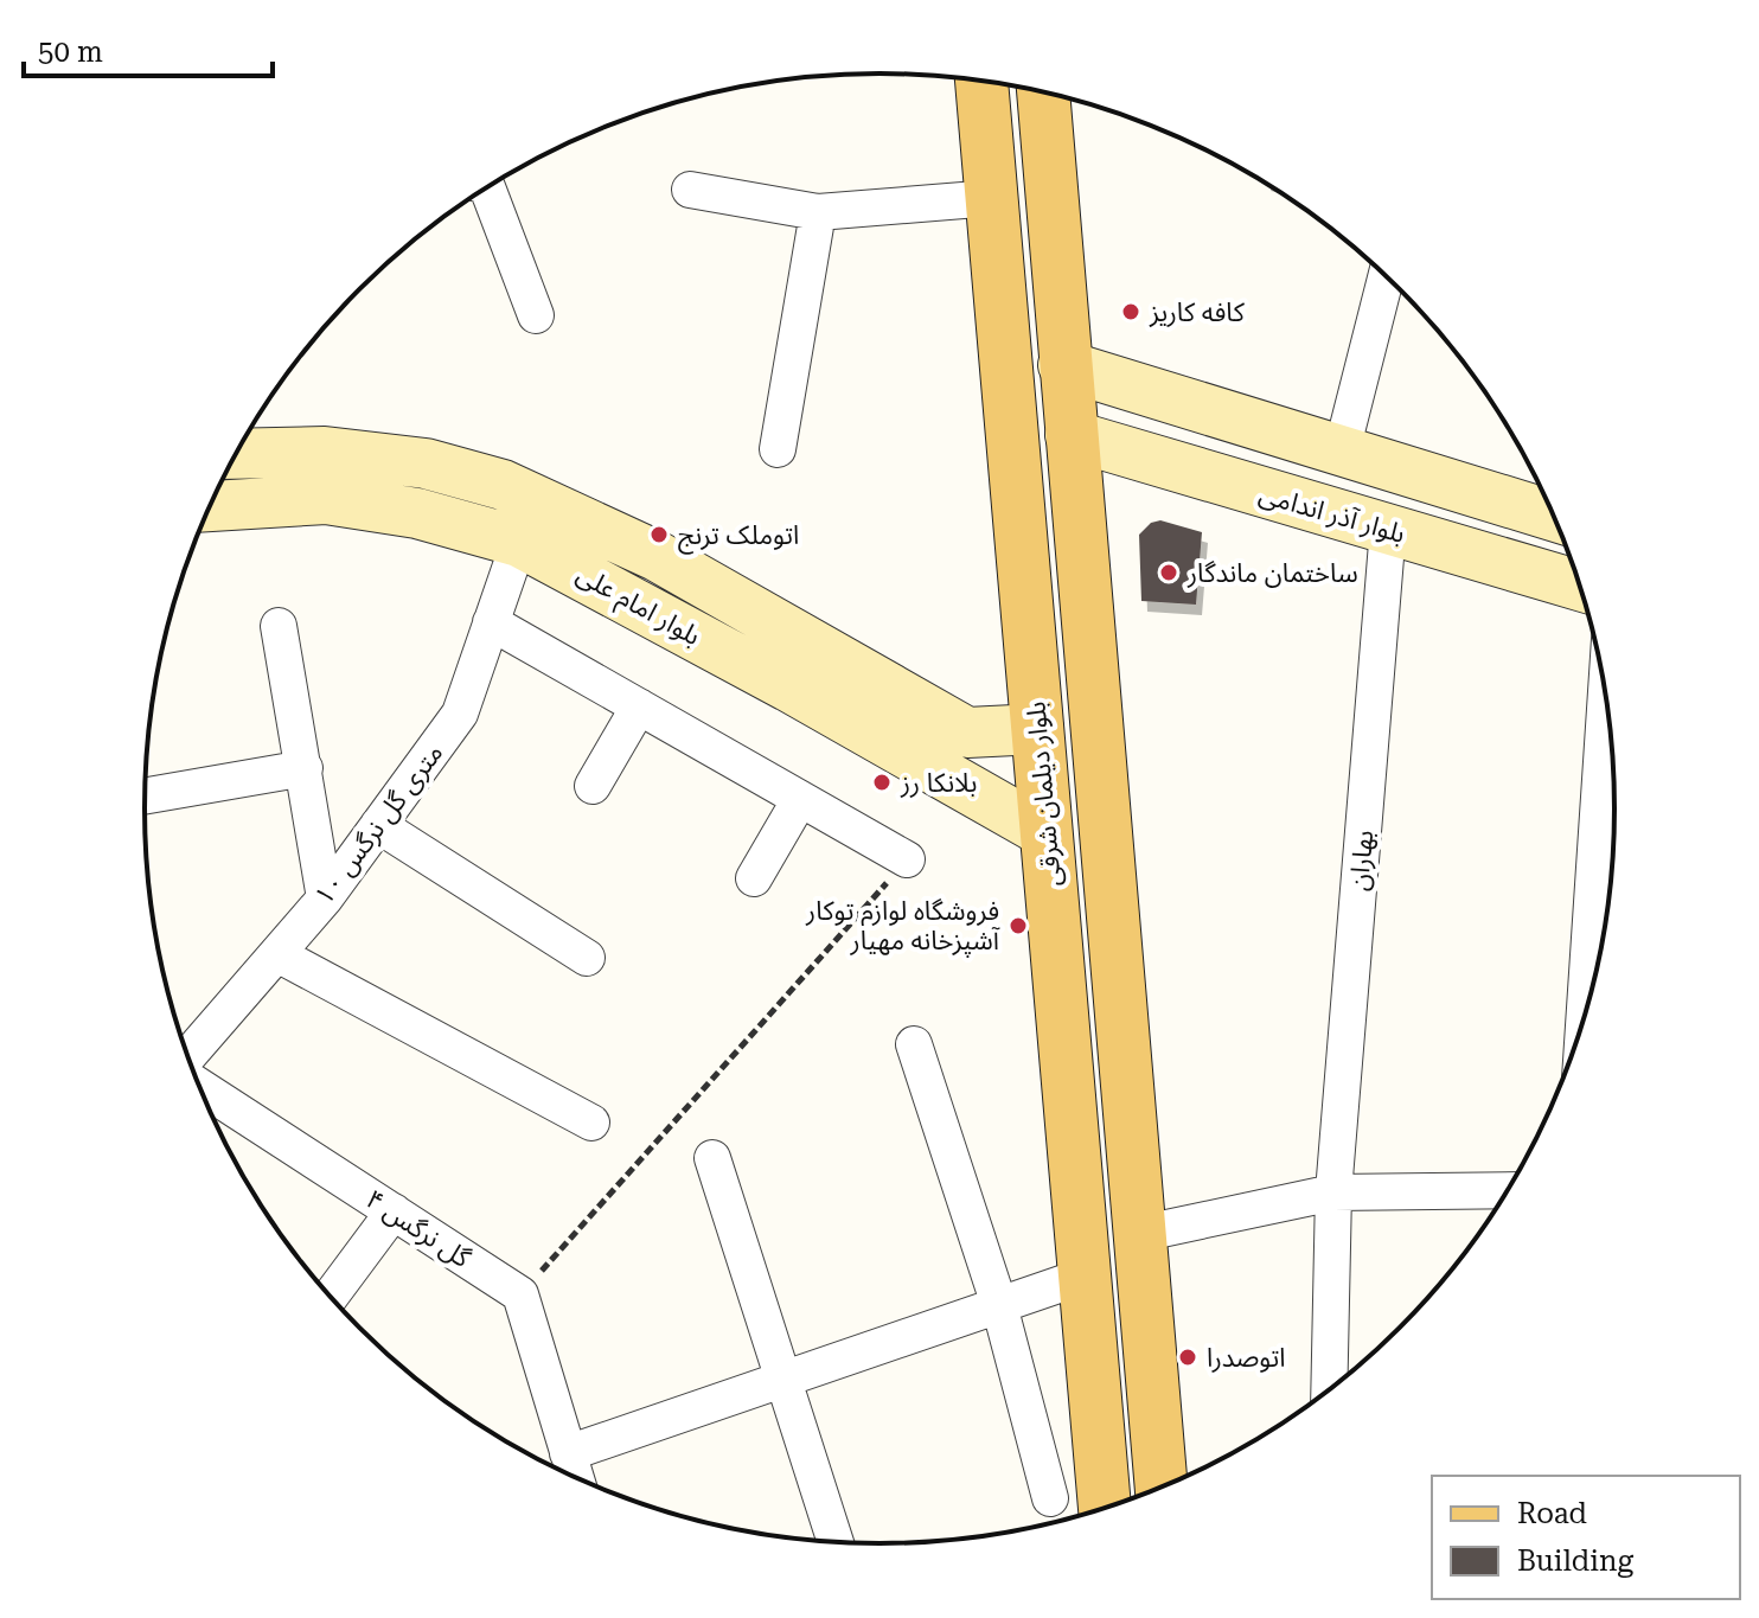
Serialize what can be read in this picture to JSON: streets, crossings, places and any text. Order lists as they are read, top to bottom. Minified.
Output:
{"streets":{"main road":["بلوار آذر اندامی","بلوار امام علی","بلوار دیلمان شرقی"],"street":["۱۰ متری گل نرگس","بهاران","گل نرگس ۴"]},"crossings":[["بلوار آذر اندامی","بهاران"],["بلوار امام علی","بلوار دیلمان شرقی"],["بلوار امام علی","۱۰ متری گل نرگس"]],"places":["کافه کاریز","اتوملک ترنج","ساختمان ماندگار","بلانکا رز","فروشگاه لوازم توکار آشپزخانه مهیار","اتوصدرا"],"legend":["Road","Building"],"scale_bar":"50 m"}
